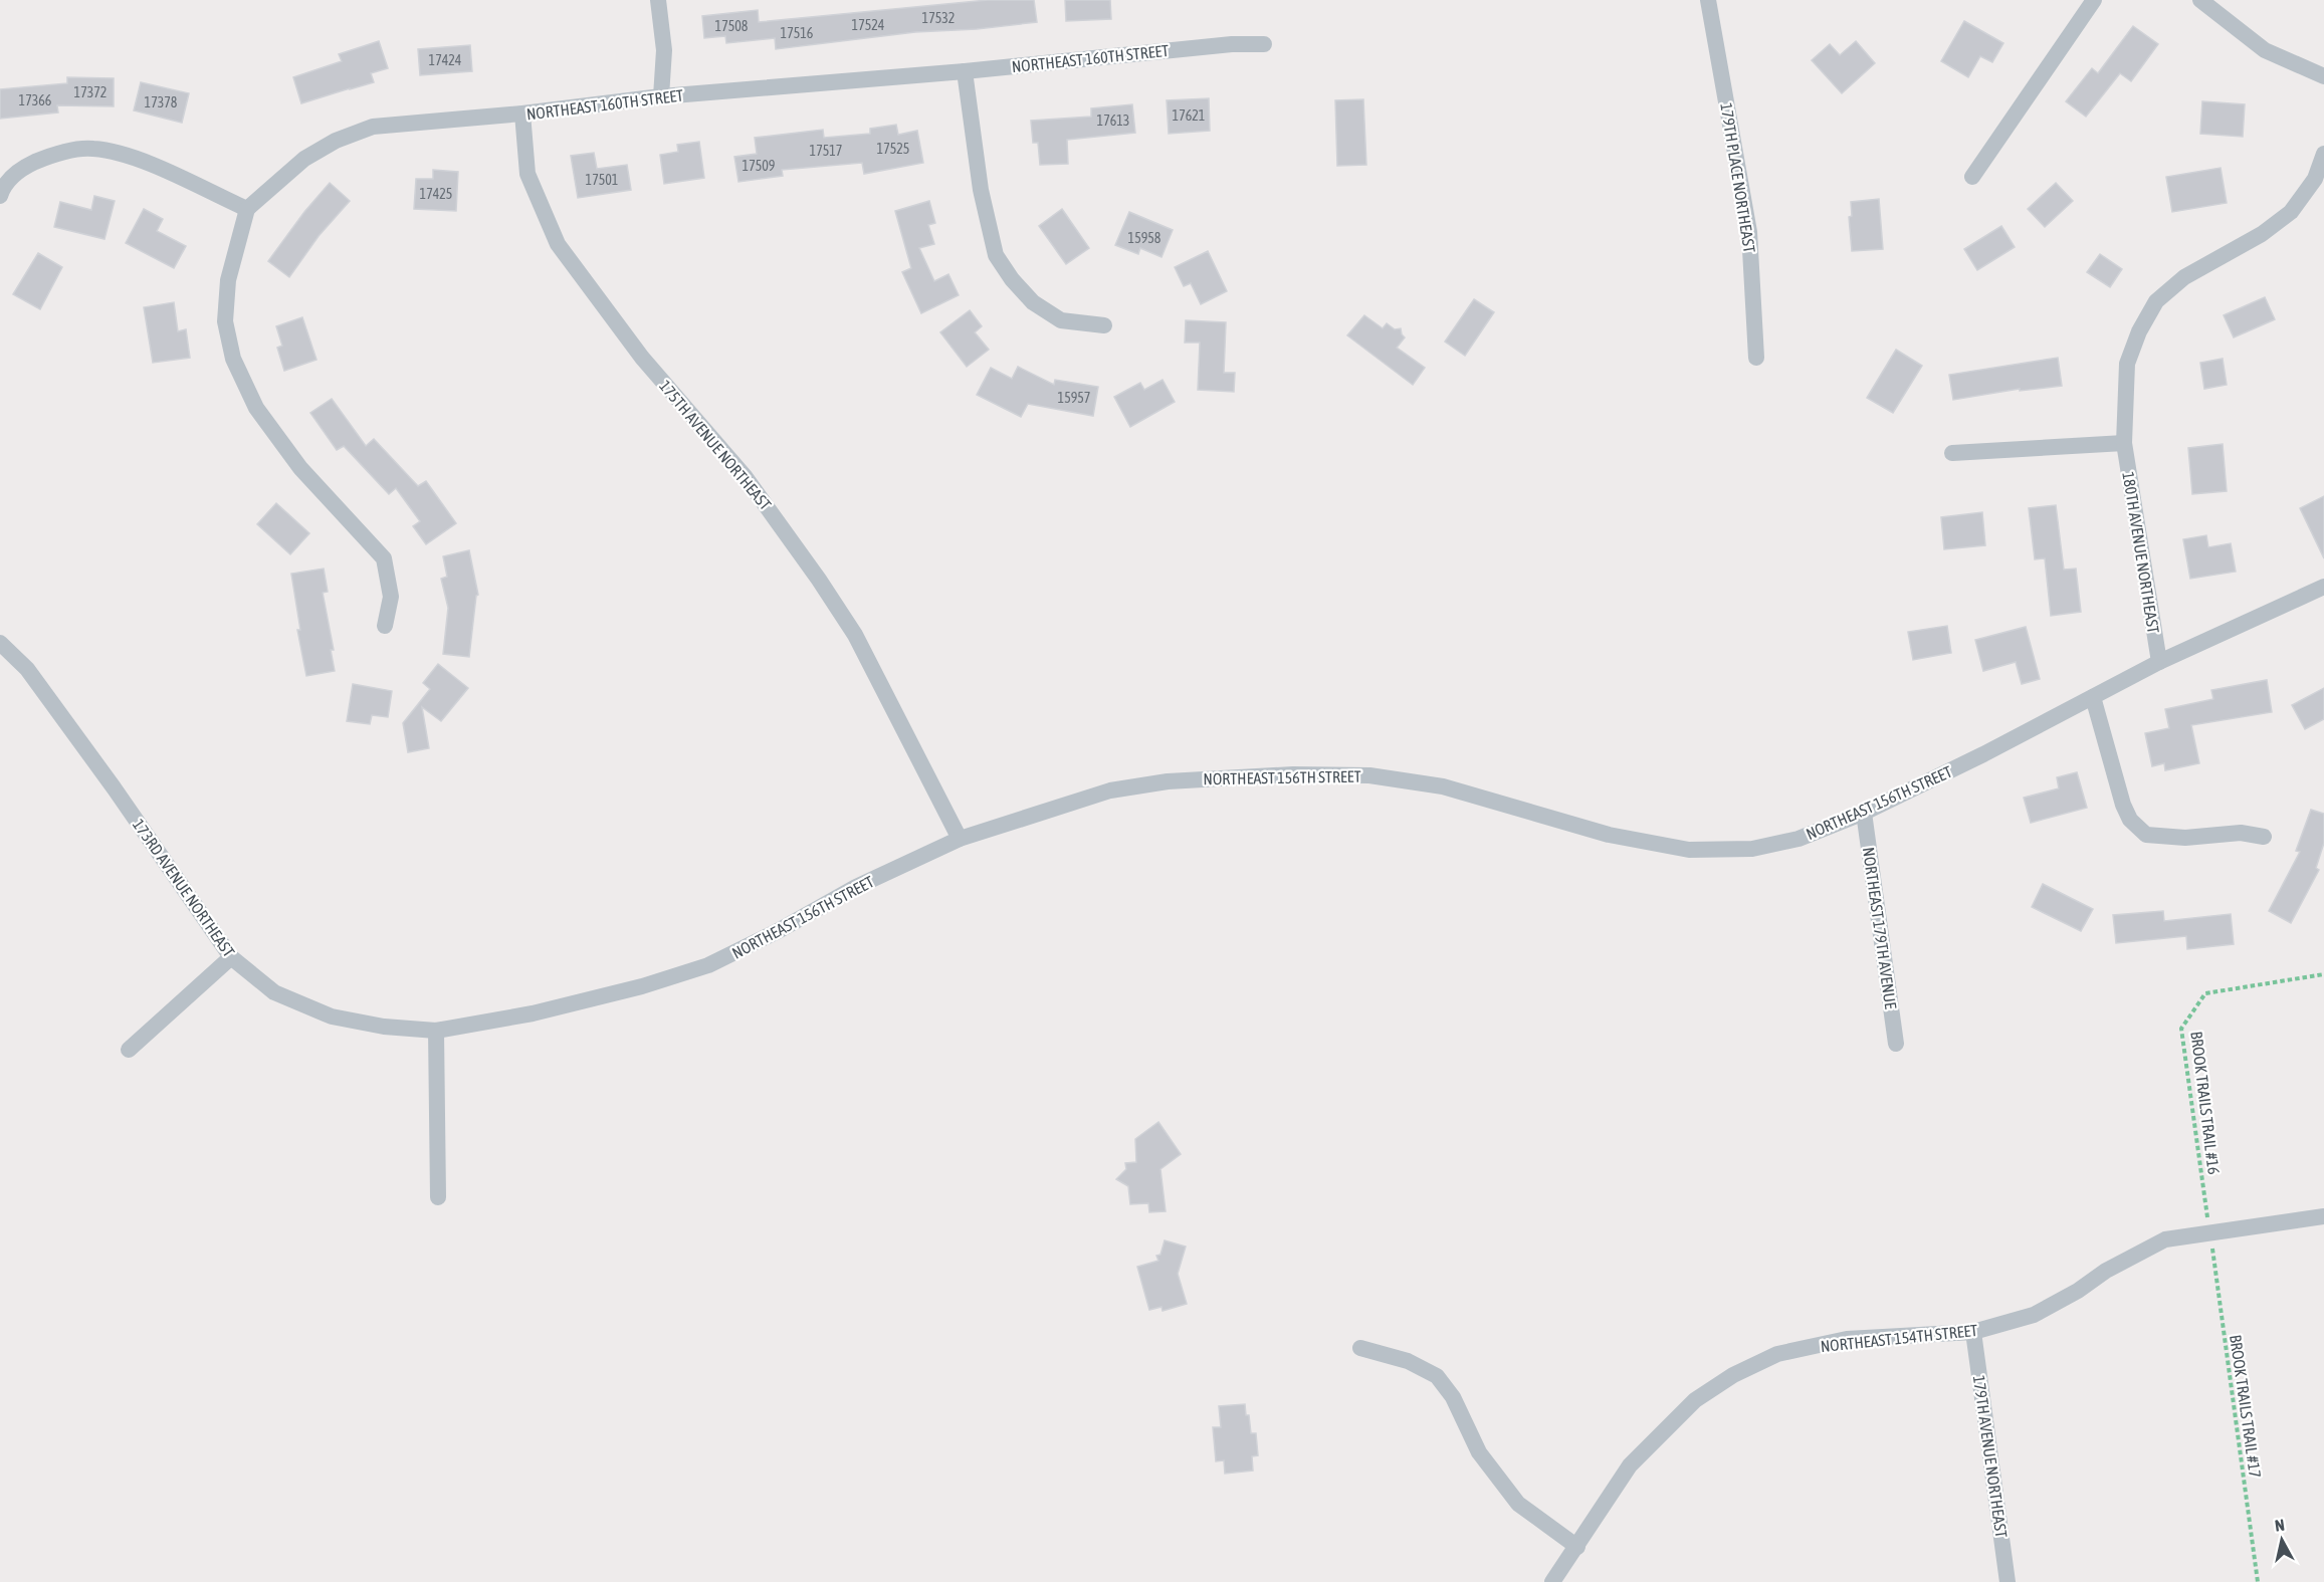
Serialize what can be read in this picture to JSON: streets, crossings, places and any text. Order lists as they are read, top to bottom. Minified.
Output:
{"streets":{"street":["NORTHEAST 160TH STREET","179TH PLACE NORTHEAST","175TH AVENUE NORTHEAST","180TH AVENUE NORTHEAST","NORTHEAST 156TH STREET","173RD AVENUE NORTHEAST","NORTHEAST 179TH AVENUE","NORTHEAST 154TH STREET","179TH AVENUE NORTHEAST"],"path":["BROOK TRAILS TRAIL #16","BROOK TRAILS TRAIL #17"]},"crossings":[["NORTHEAST 160TH STREET","175TH AVENUE NORTHEAST"],["175TH AVENUE NORTHEAST","NORTHEAST 156TH STREET"],["180TH AVENUE NORTHEAST","NORTHEAST 156TH STREET"],["NORTHEAST 156TH STREET","173RD AVENUE NORTHEAST"],["NORTHEAST 156TH STREET","NORTHEAST 179TH AVENUE"],["BROOK TRAILS TRAIL #16","NORTHEAST 154TH STREET"],["BROOK TRAILS TRAIL #16","BROOK TRAILS TRAIL #17"],["NORTHEAST 154TH STREET","BROOK TRAILS TRAIL #17"],["NORTHEAST 154TH STREET","179TH AVENUE NORTHEAST"]],"house_numbers":["17532","17524","17508","17516","17424","17372","17366","17378","17621","17613","17525","17517","17509","17501","17425","15958","15957"],"north":"top"}
